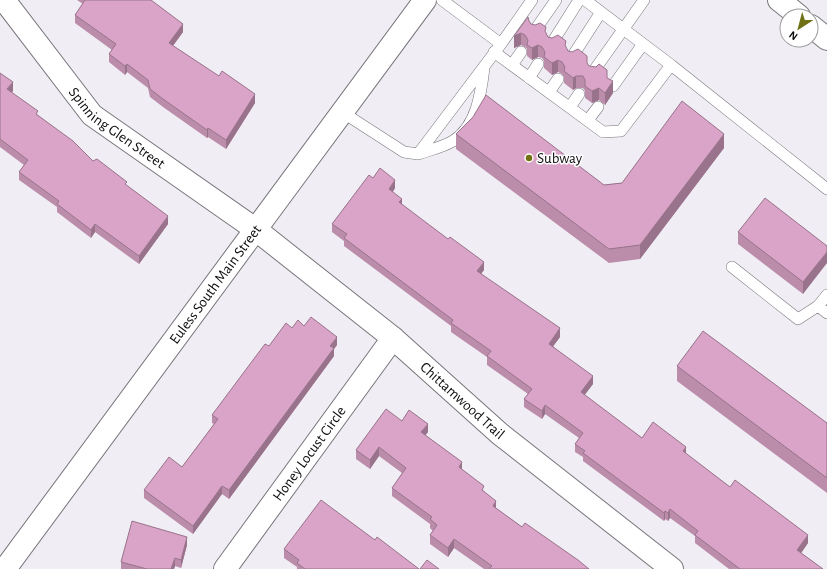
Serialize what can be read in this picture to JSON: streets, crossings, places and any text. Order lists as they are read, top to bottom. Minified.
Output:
{"streets":{"street":["Spinning Glen Street","Euless South Main Street","Chittamwood Trail","Honey Locust Circle"]},"crossings":[["Spinning Glen Street","Euless South Main Street"],["Spinning Glen Street","Chittamwood Trail"],["Euless South Main Street","Chittamwood Trail"],["Chittamwood Trail","Honey Locust Circle"]],"places":["Subway"],"north":"bottom left"}
